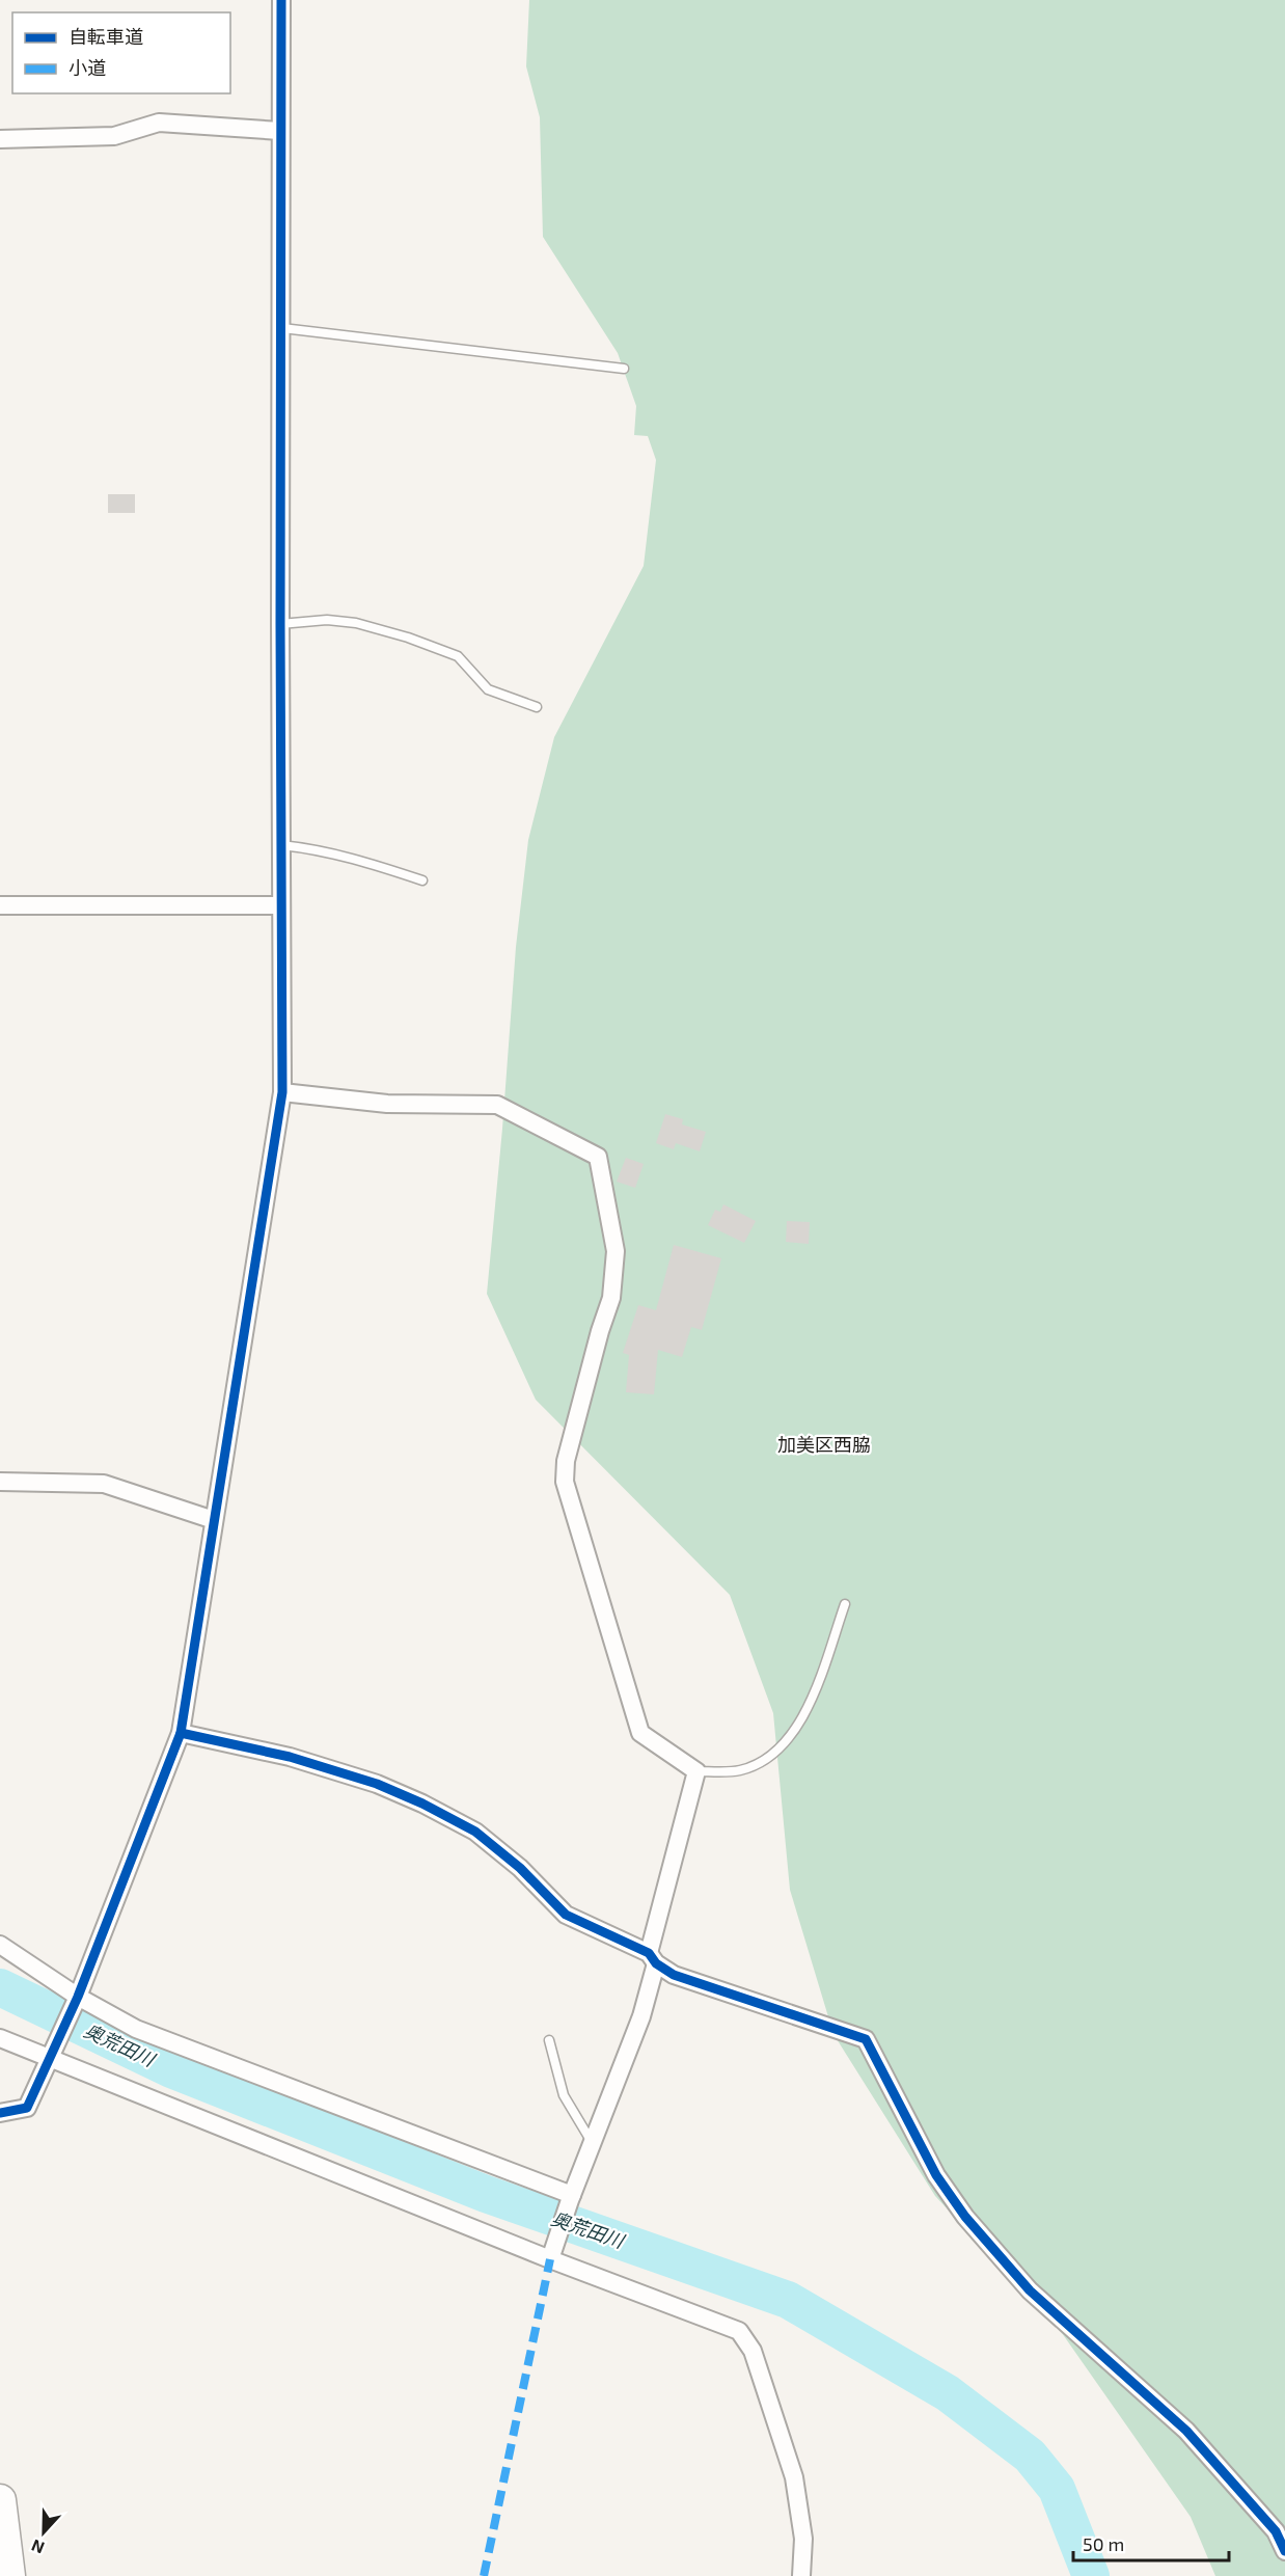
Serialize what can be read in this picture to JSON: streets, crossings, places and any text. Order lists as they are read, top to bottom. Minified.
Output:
{"districts":["加美区西脇"],"water":["奥荒田川"],"legend":["自転車道","小道"],"scale_bar":"50 m","north":"bottom"}
